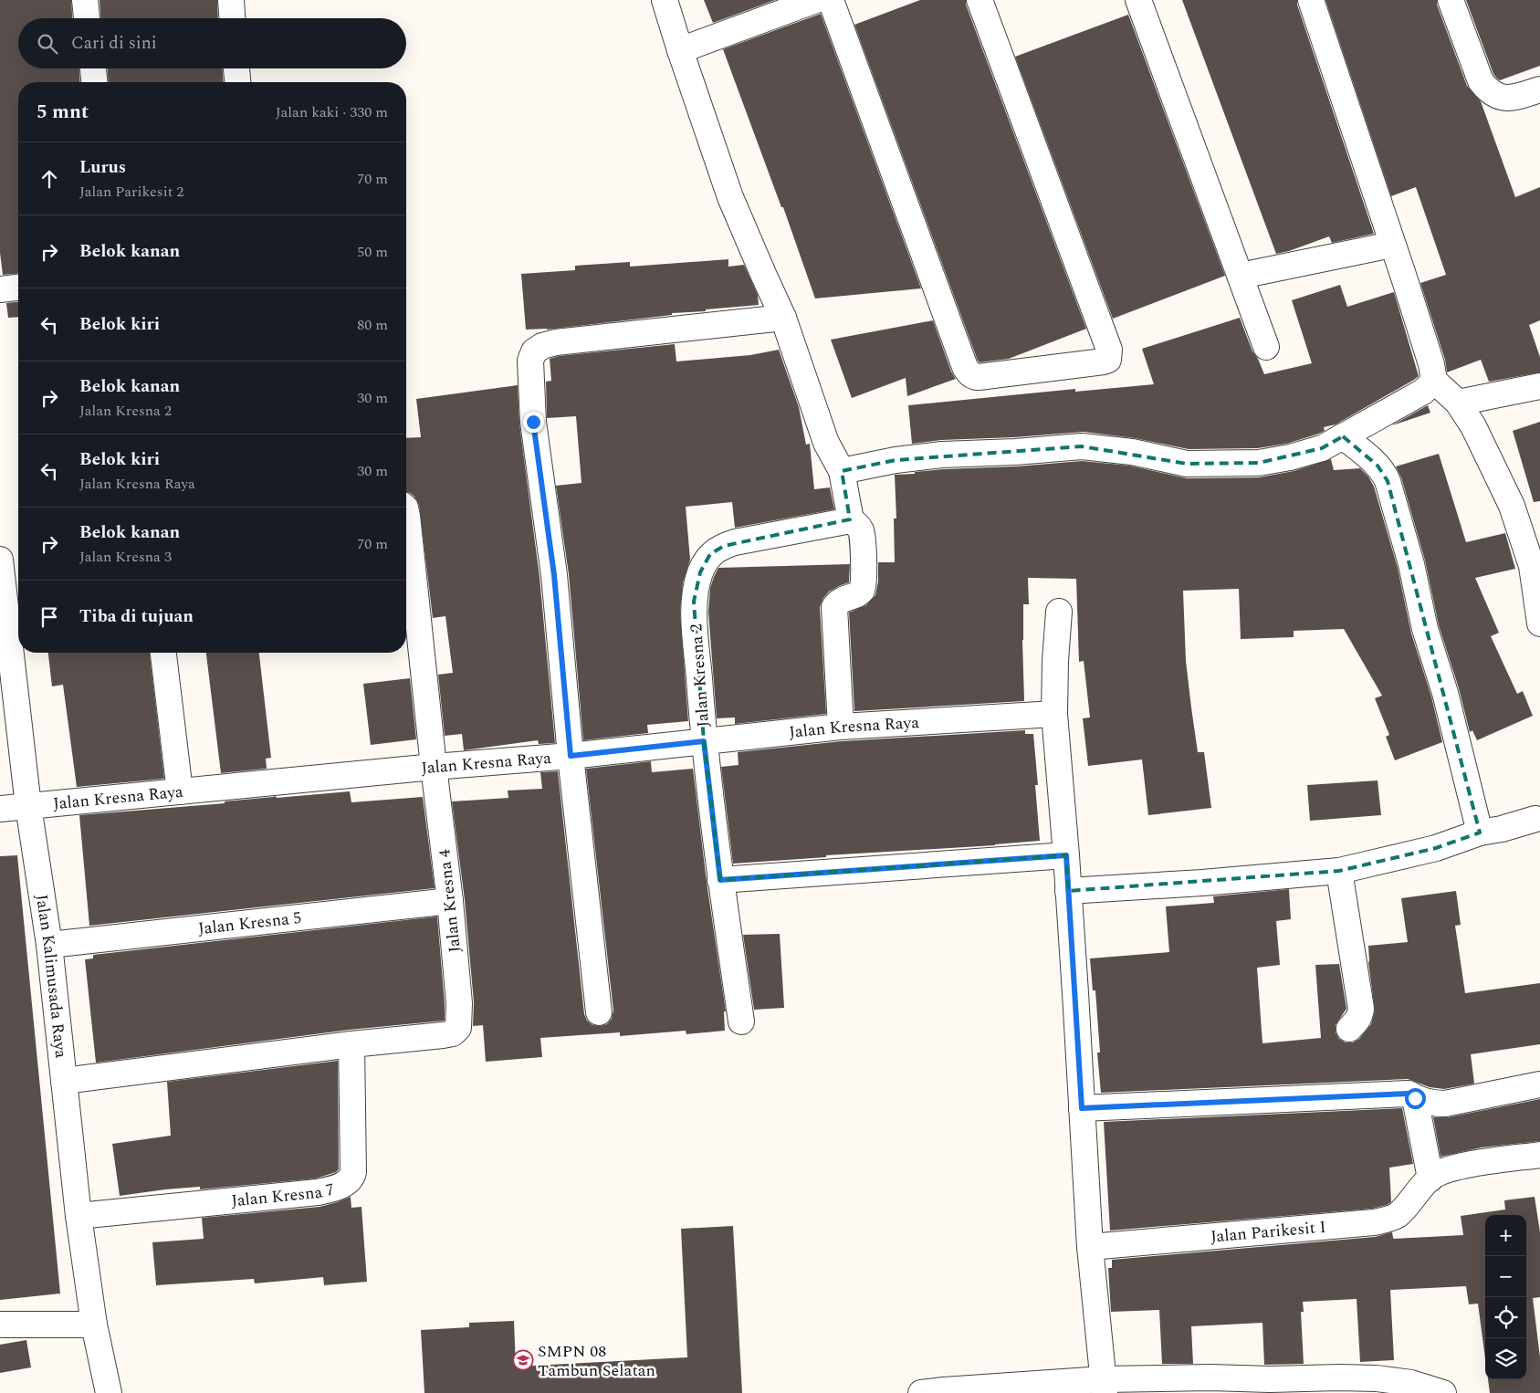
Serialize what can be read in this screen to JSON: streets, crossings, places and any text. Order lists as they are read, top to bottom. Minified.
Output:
{"streets":{"street":["Jalan Kresna 2","Jalan Kresna Raya","Jalan Kresna 4","Jalan Kresna 5","Jalan Kalimusada Raya","Jalan Kresna 7","Jalan Parikesit I"]},"crossings":[["Jalan Kresna 2","Jalan Kresna Raya"],["Jalan Kresna Raya","Jalan Kresna 4"],["Jalan Kresna Raya","Jalan Kalimusada Raya"],["Jalan Kresna 4","Jalan Kresna 5"],["Jalan Kresna 4","Jalan Kresna 7"],["Jalan Kresna 5","Jalan Kalimusada Raya"],["Jalan Kalimusada Raya","Jalan Kresna 7"]],"places":{"school or university":["SMPN 08 Tambun Selatan"]},"page":{"search":"Cari di sini","heading":["5 mnt","Jalan kaki · 330 m"],"list":[["Lurus","Jalan Parikesit 2","70 m"],["Belok kanan","50 m"],["Belok kiri","80 m"],["Belok kanan","Jalan Kresna 2","30 m"],["Belok kiri","Jalan Kresna Raya","30 m"],["Belok kanan","Jalan Kresna 3","70 m"],"Tiba di tujuan"],"map_buttons":["+","−"]}}
